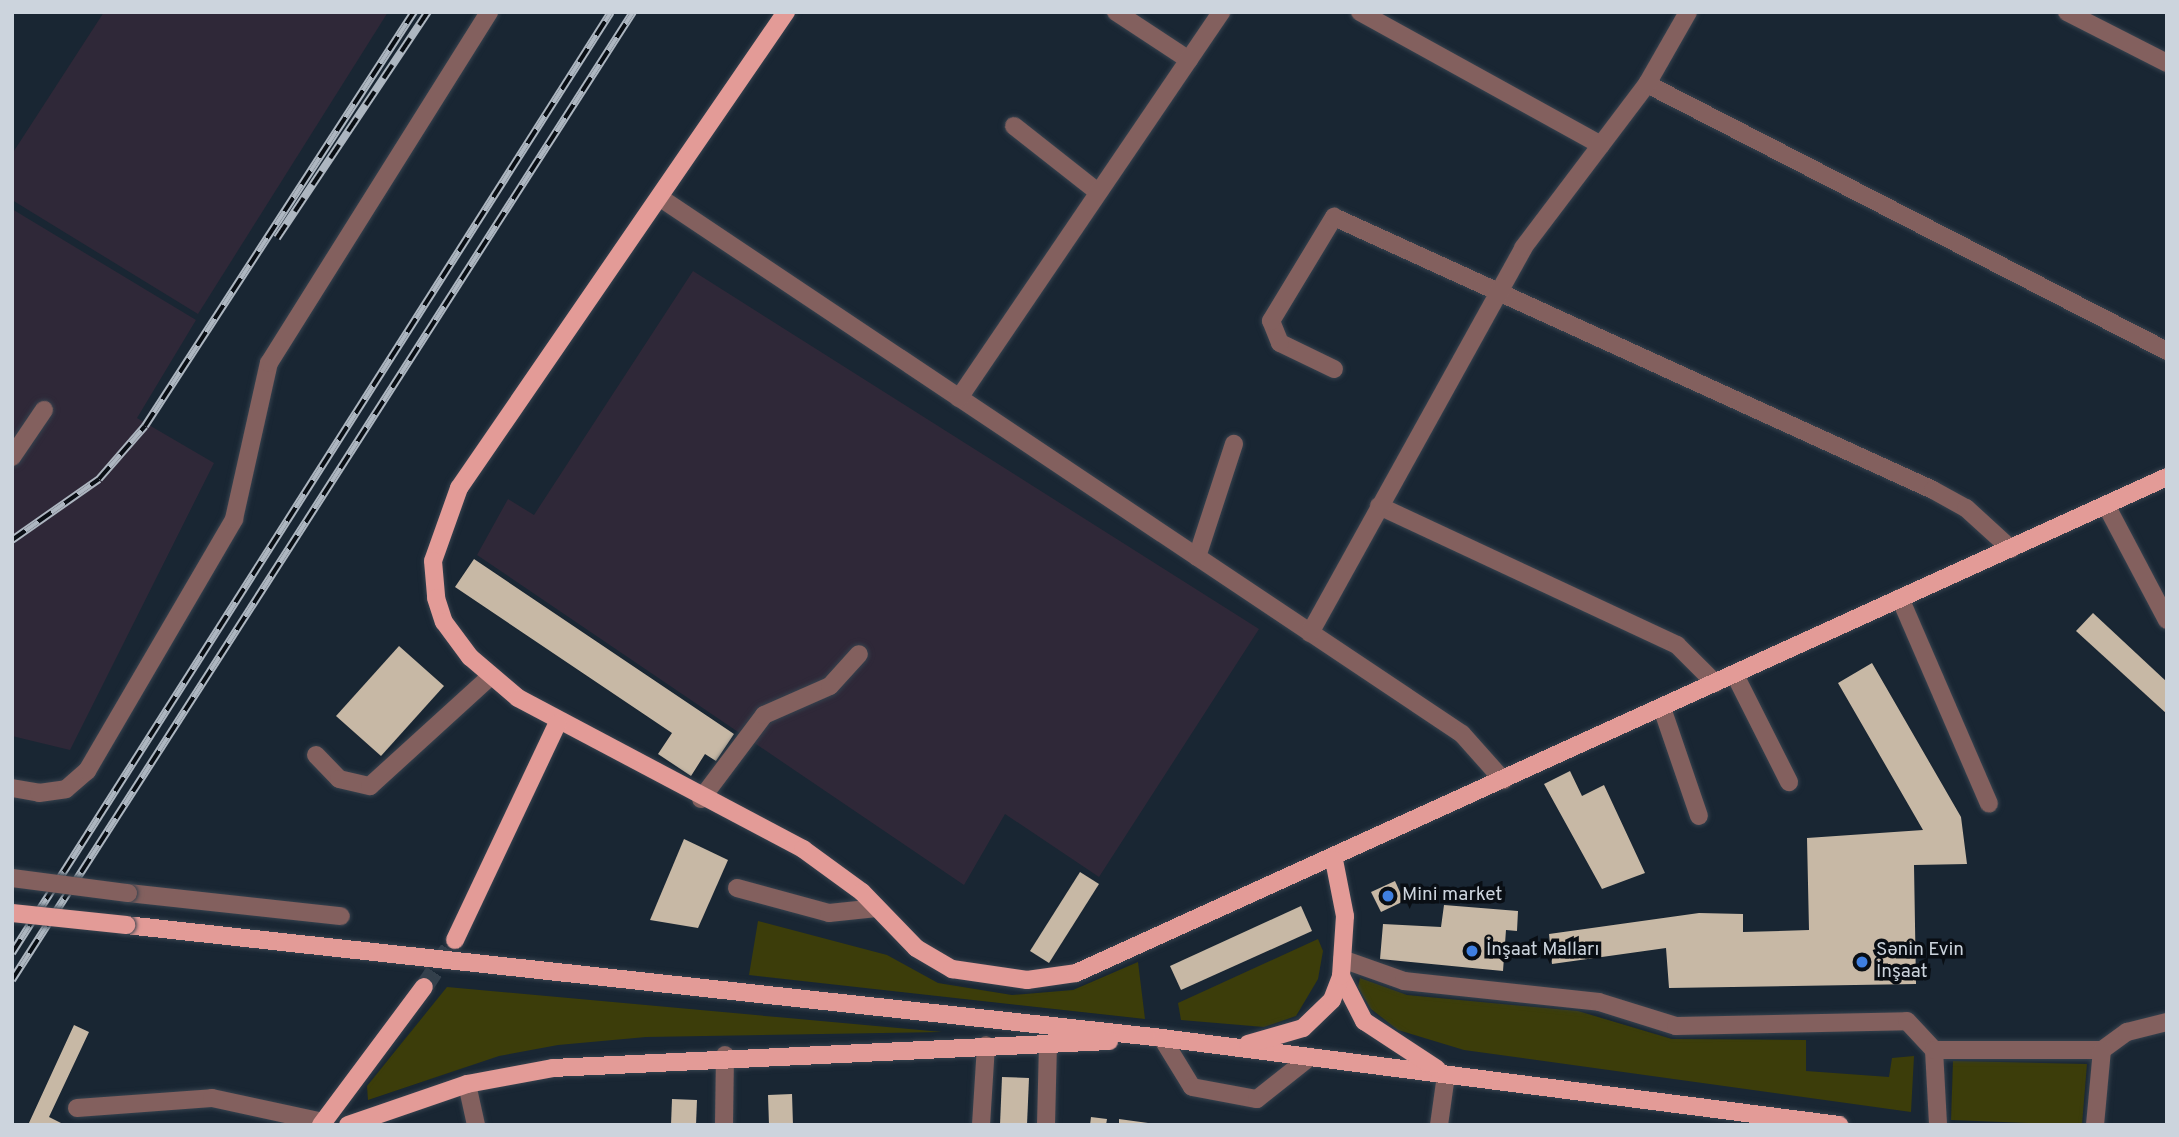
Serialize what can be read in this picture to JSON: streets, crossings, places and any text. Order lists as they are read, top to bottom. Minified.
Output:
{"places":["Mini market","İnşaat Malları","Sənin Evin İnşaat"]}
